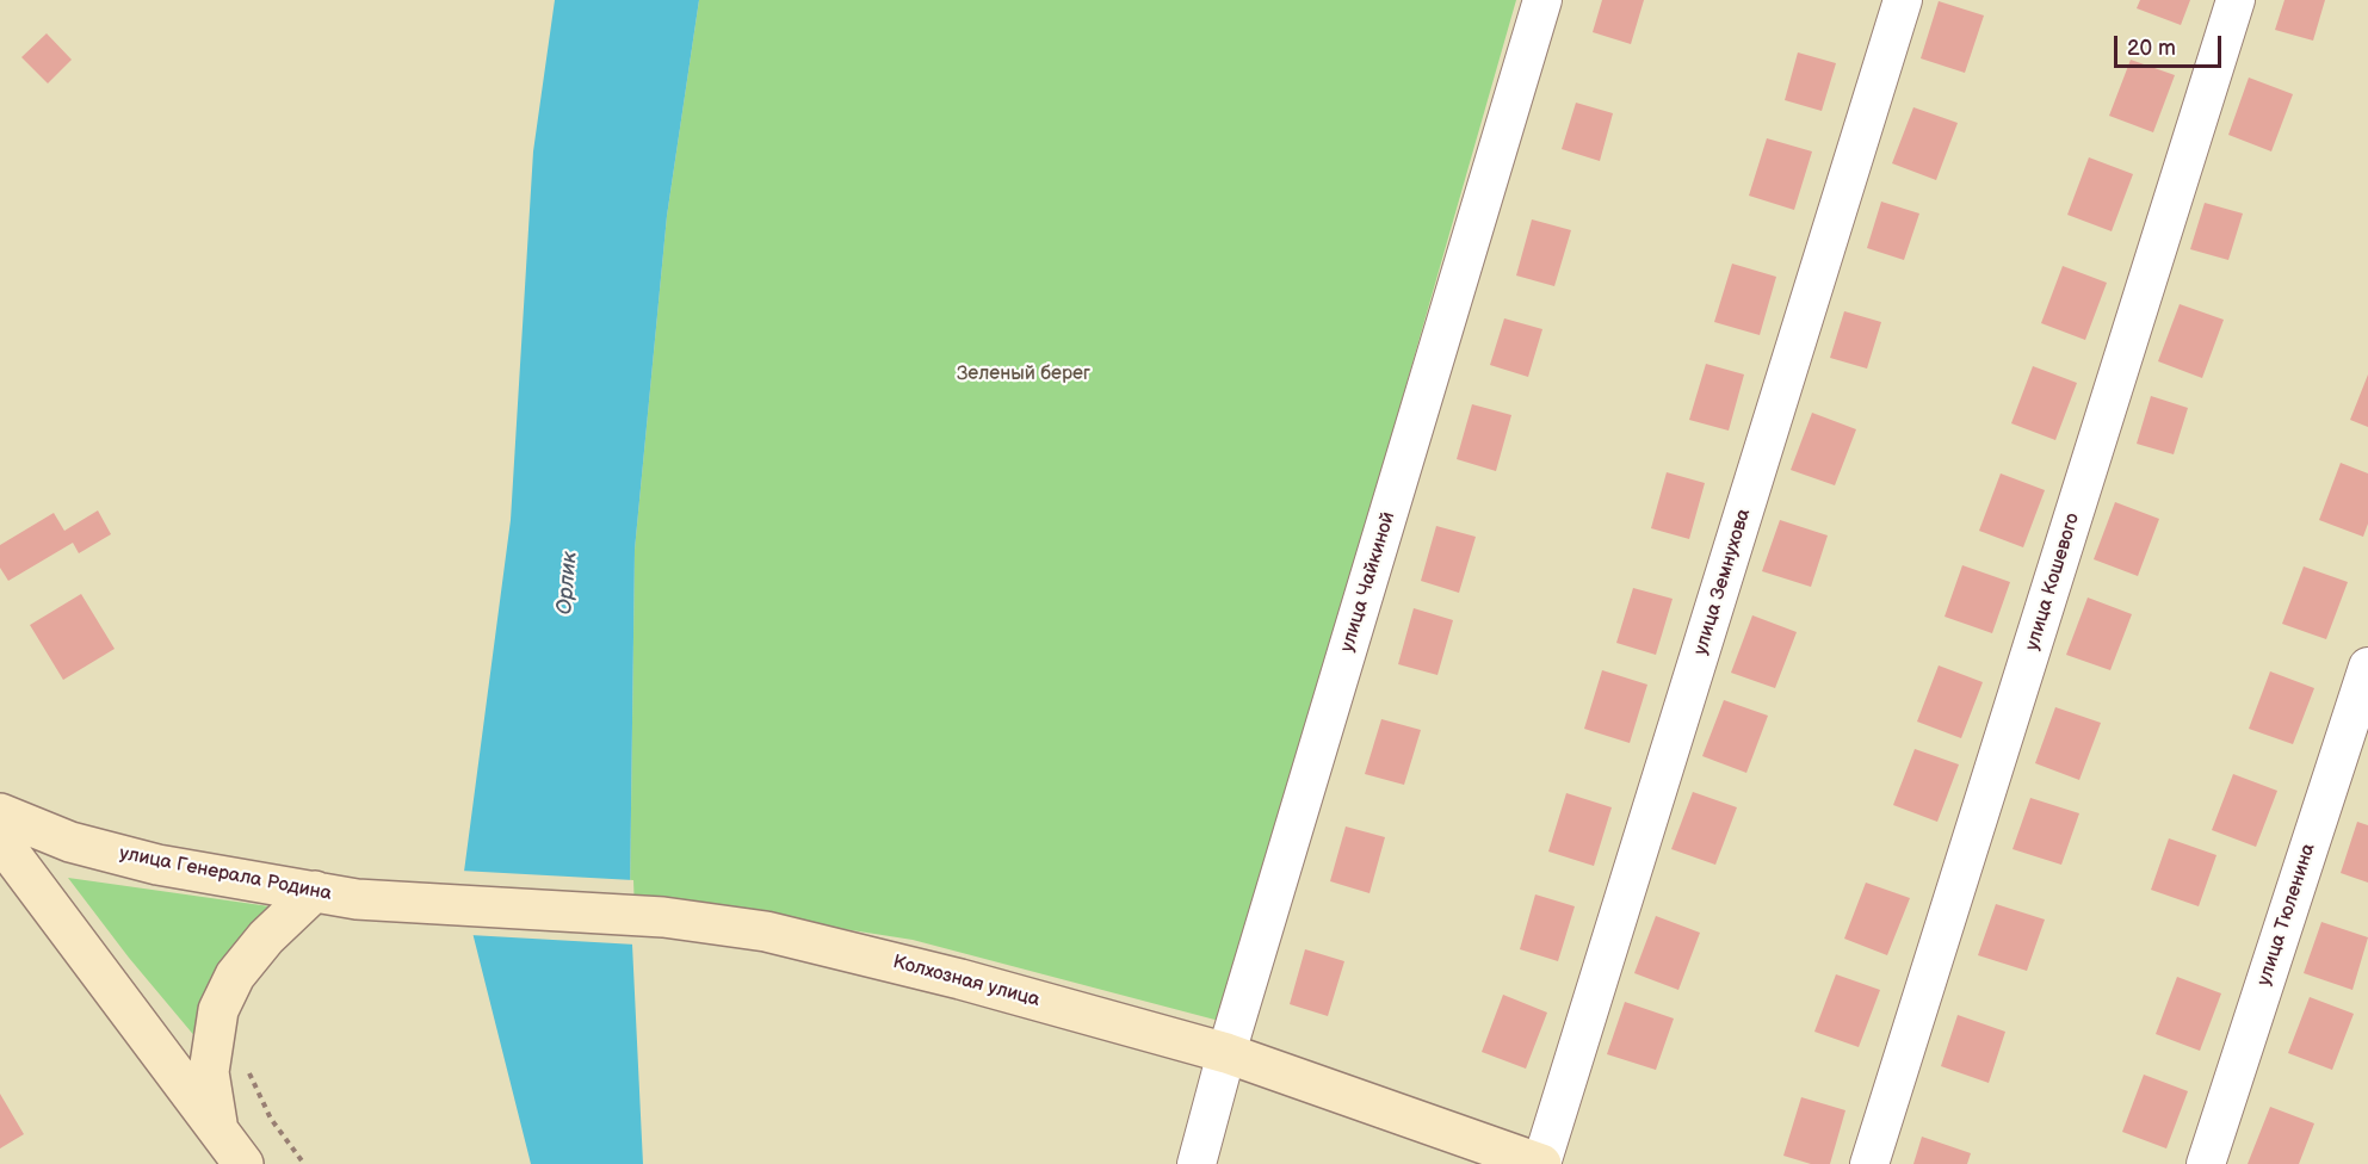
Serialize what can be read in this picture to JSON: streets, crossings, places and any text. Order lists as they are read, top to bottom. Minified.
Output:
{"streets":{"main road":["улица Генерала Родина","Колхозная улица"],"street":["улица Чайкиной","улица Земнухова","улица Кошевого","улица Тюленина"]},"crossings":[["улица Чайкиной","Колхозная улица"],["улица Земнухова","Колхозная улица"],["улица Генерала Родина","Колхозная улица"]],"water":["Орлик"],"parks":["Зеленый берег"],"scale_bar":"20 m"}
